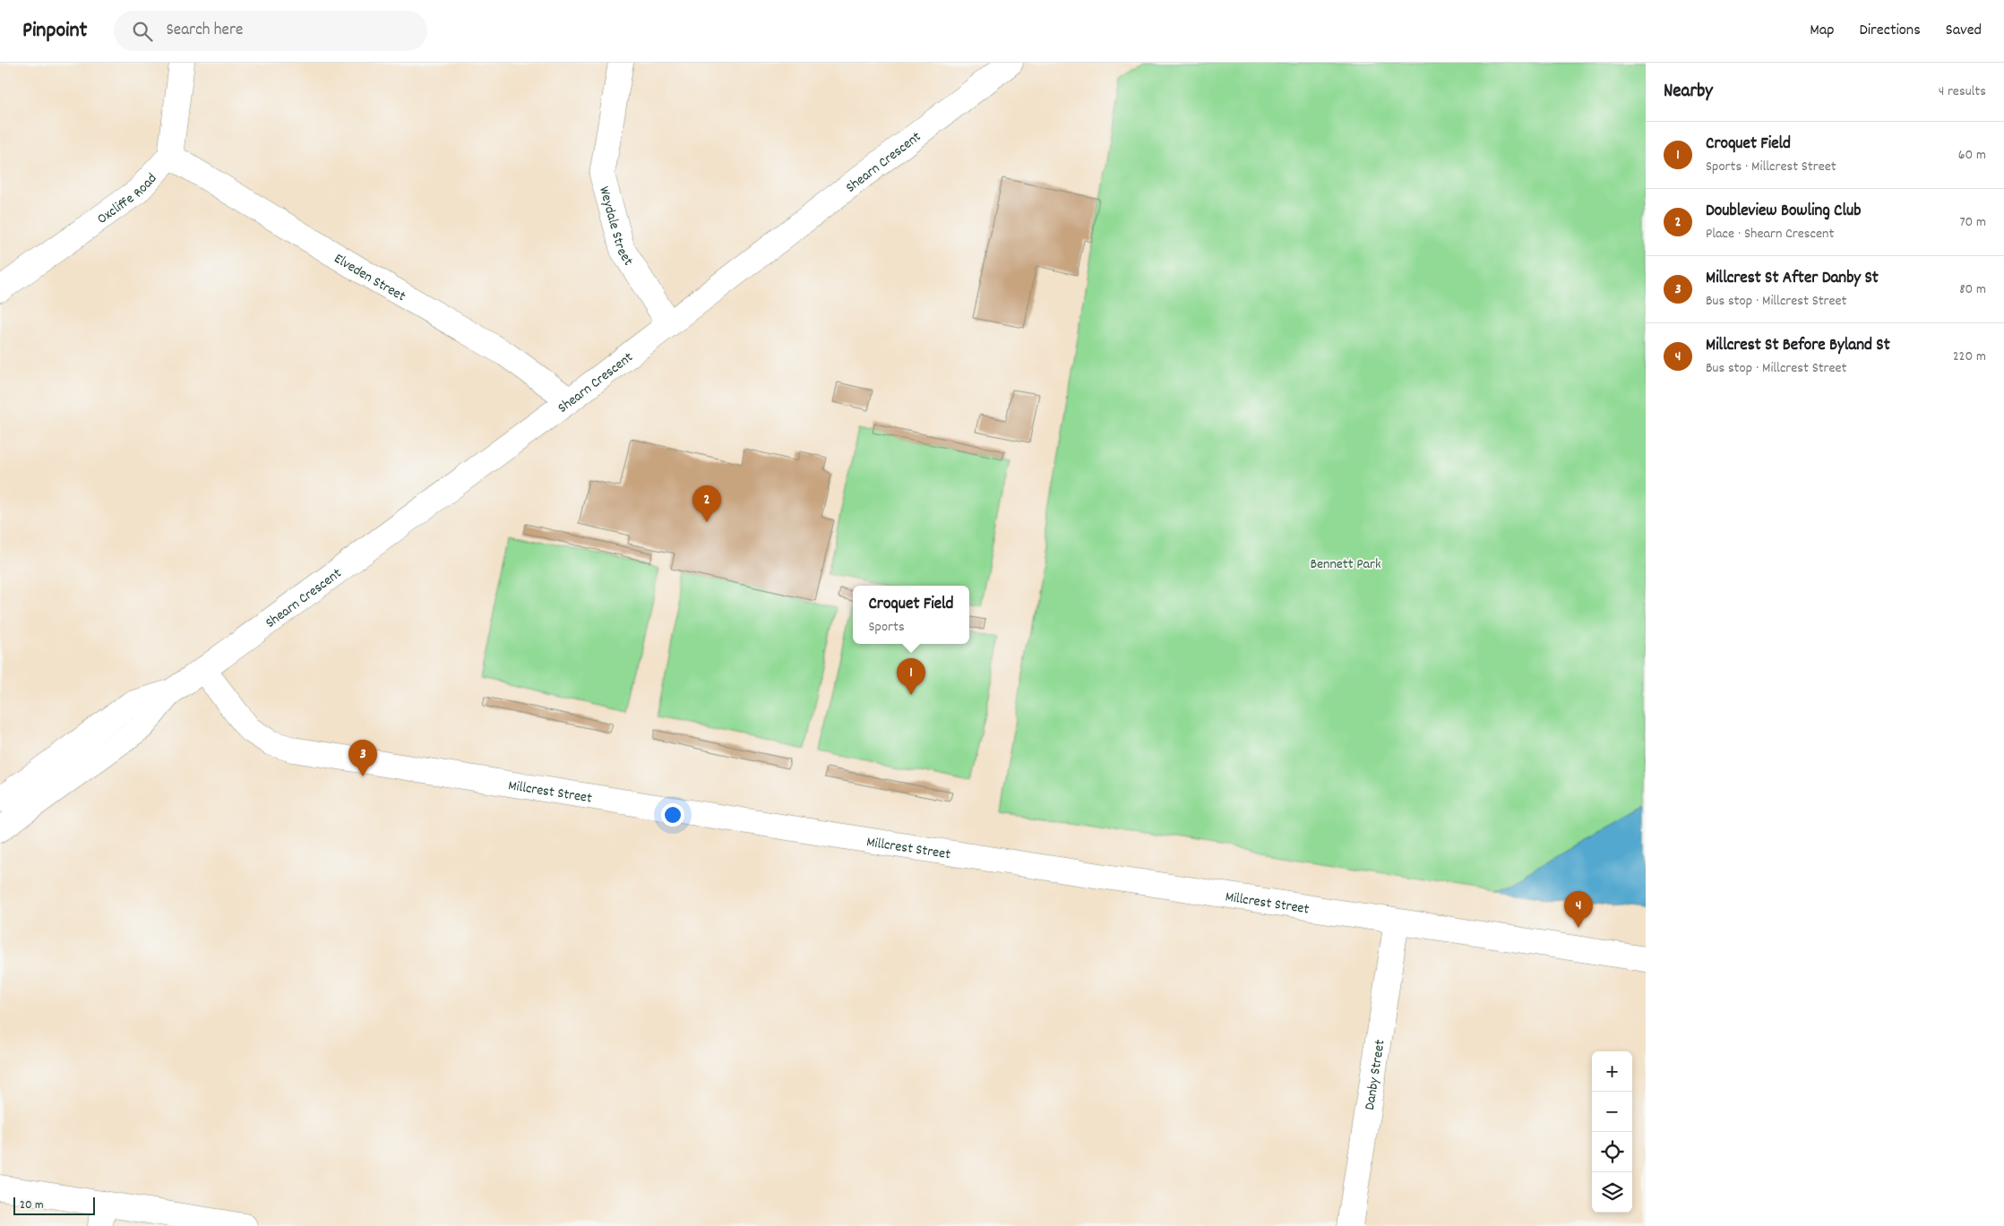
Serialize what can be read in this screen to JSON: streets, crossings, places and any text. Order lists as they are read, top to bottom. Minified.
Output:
{"streets":{"street":["Shearn Crescent","Oxcliffe Road","Weydale Street","Elveden Street","Millcrest Street","Danby Street"]},"crossings":[["Shearn Crescent","Weydale Street"],["Shearn Crescent","Elveden Street"],["Shearn Crescent","Millcrest Street"],["Oxcliffe Road","Elveden Street"],["Millcrest Street","Danby Street"]],"parks":["Bennett Park"],"scale_bar":"20 m","page":{"header":"Pinpoint","search":"Search here","nav":["Map","Directions","Saved"],"heading":["Nearby","4 results"],"list":[{"mark":"1","name":"Croquet Field","note":"Sports · Millcrest Street","value":"60 m"},{"mark":"2","name":"Doubleview Bowling Club","note":"Place · Shearn Crescent","value":"70 m"},{"mark":"3","name":"Millcrest St After Danby St","note":"Bus stop · Millcrest Street","value":"80 m"},{"mark":"4","name":"Millcrest St Before Byland St","note":"Bus stop · Millcrest Street","value":"220 m"}],"pins":["2","1","3","4"],"popup":["Croquet Field","Sports"],"map_buttons":["+","−"],"scale":"20 m"}}
